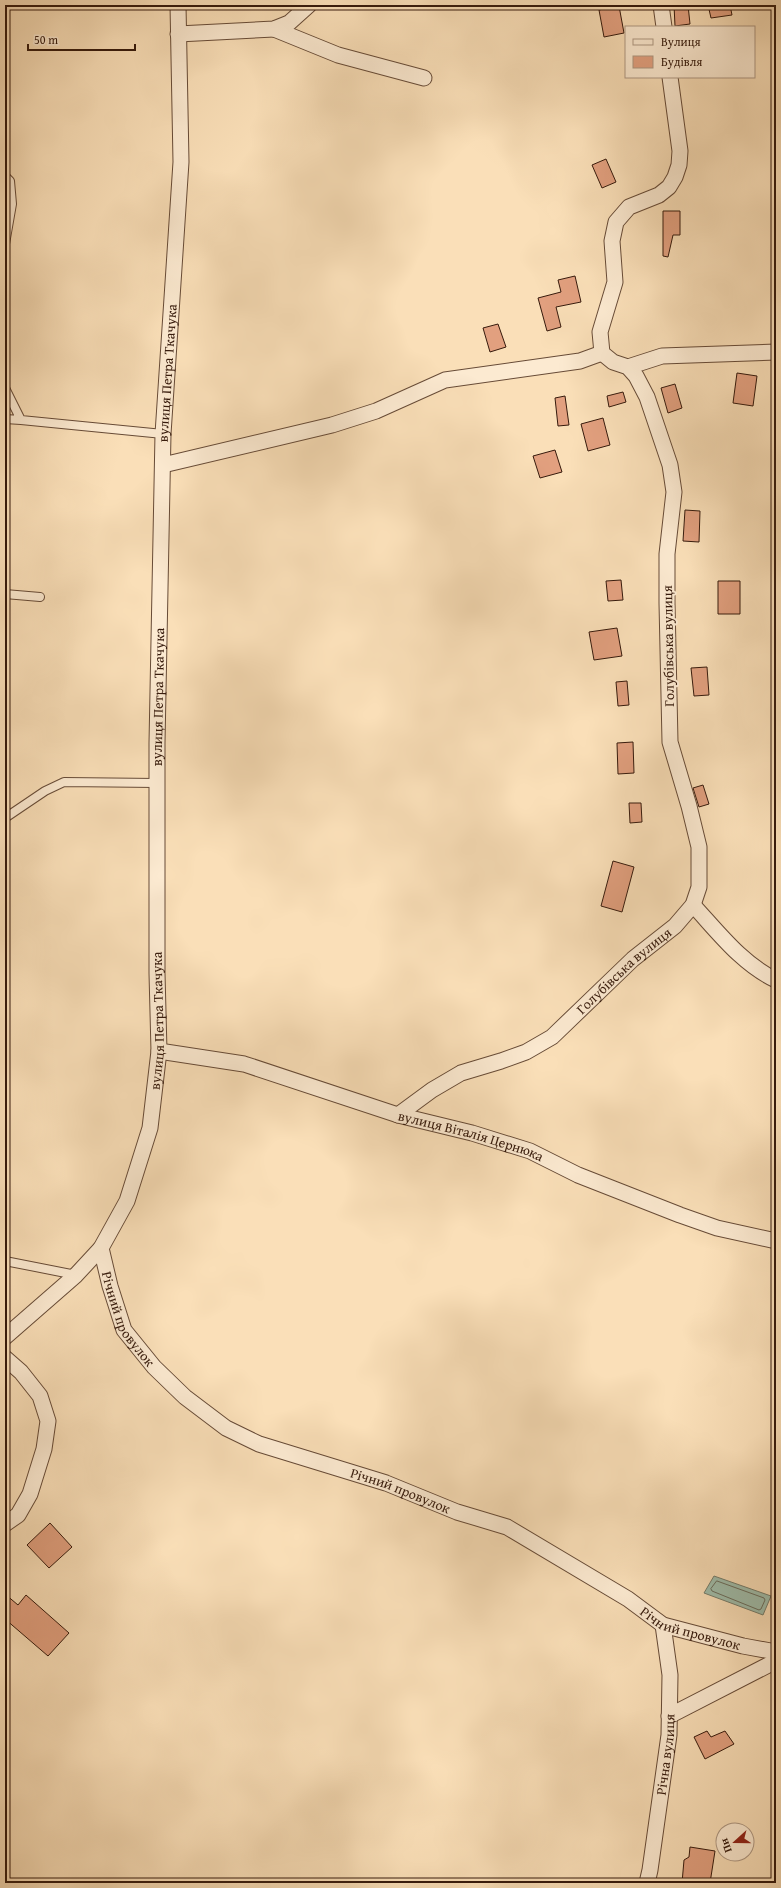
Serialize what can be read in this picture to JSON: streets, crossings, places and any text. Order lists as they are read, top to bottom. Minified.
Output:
{"streets":{"street":["вулиця Петра Ткачука","Голубівська вулиця","вулиця Віталія Цернюка","Річний провулок","Річна вулиця"]},"crossings":[["вулиця Петра Ткачука","вулиця Віталія Цернюка"],["вулиця Петра Ткачука","Річний провулок"],["Голубівська вулиця","вулиця Віталія Цернюка"],["Річний провулок","Річна вулиця"]],"legend":["Вулиця","Будівля"],"scale_bar":"50 m","north":"left"}
